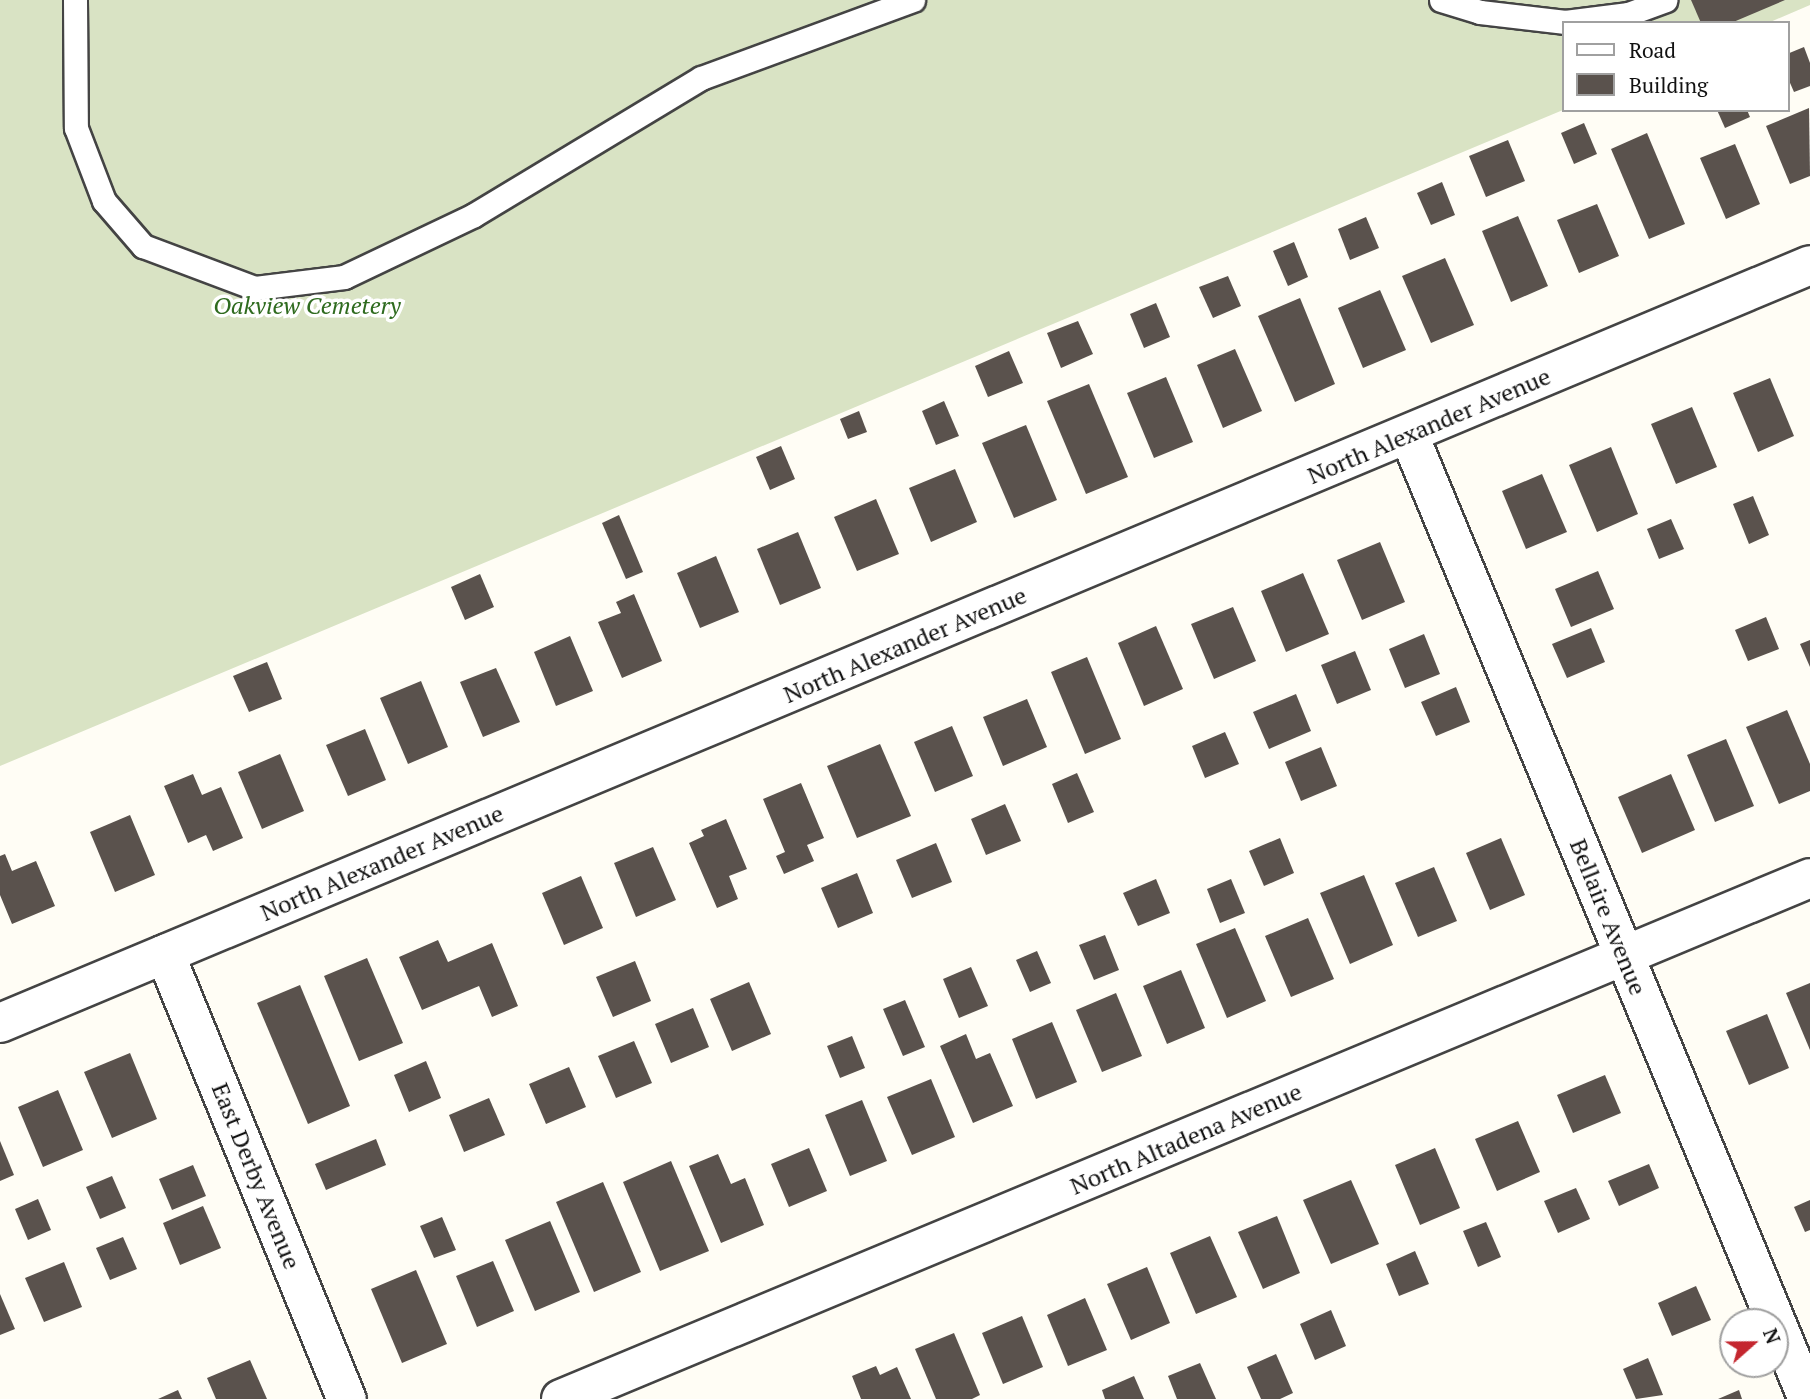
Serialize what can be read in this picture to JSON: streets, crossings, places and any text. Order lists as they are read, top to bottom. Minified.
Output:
{"streets":{"street":["North Alexander Avenue","Bellaire Avenue","North Altadena Avenue","East Derby Avenue"]},"crossings":[["North Alexander Avenue","Bellaire Avenue"],["North Alexander Avenue","East Derby Avenue"],["Bellaire Avenue","North Altadena Avenue"]],"parks":["Oakview Cemetery"],"legend":["Road","Building"],"north":"right"}
